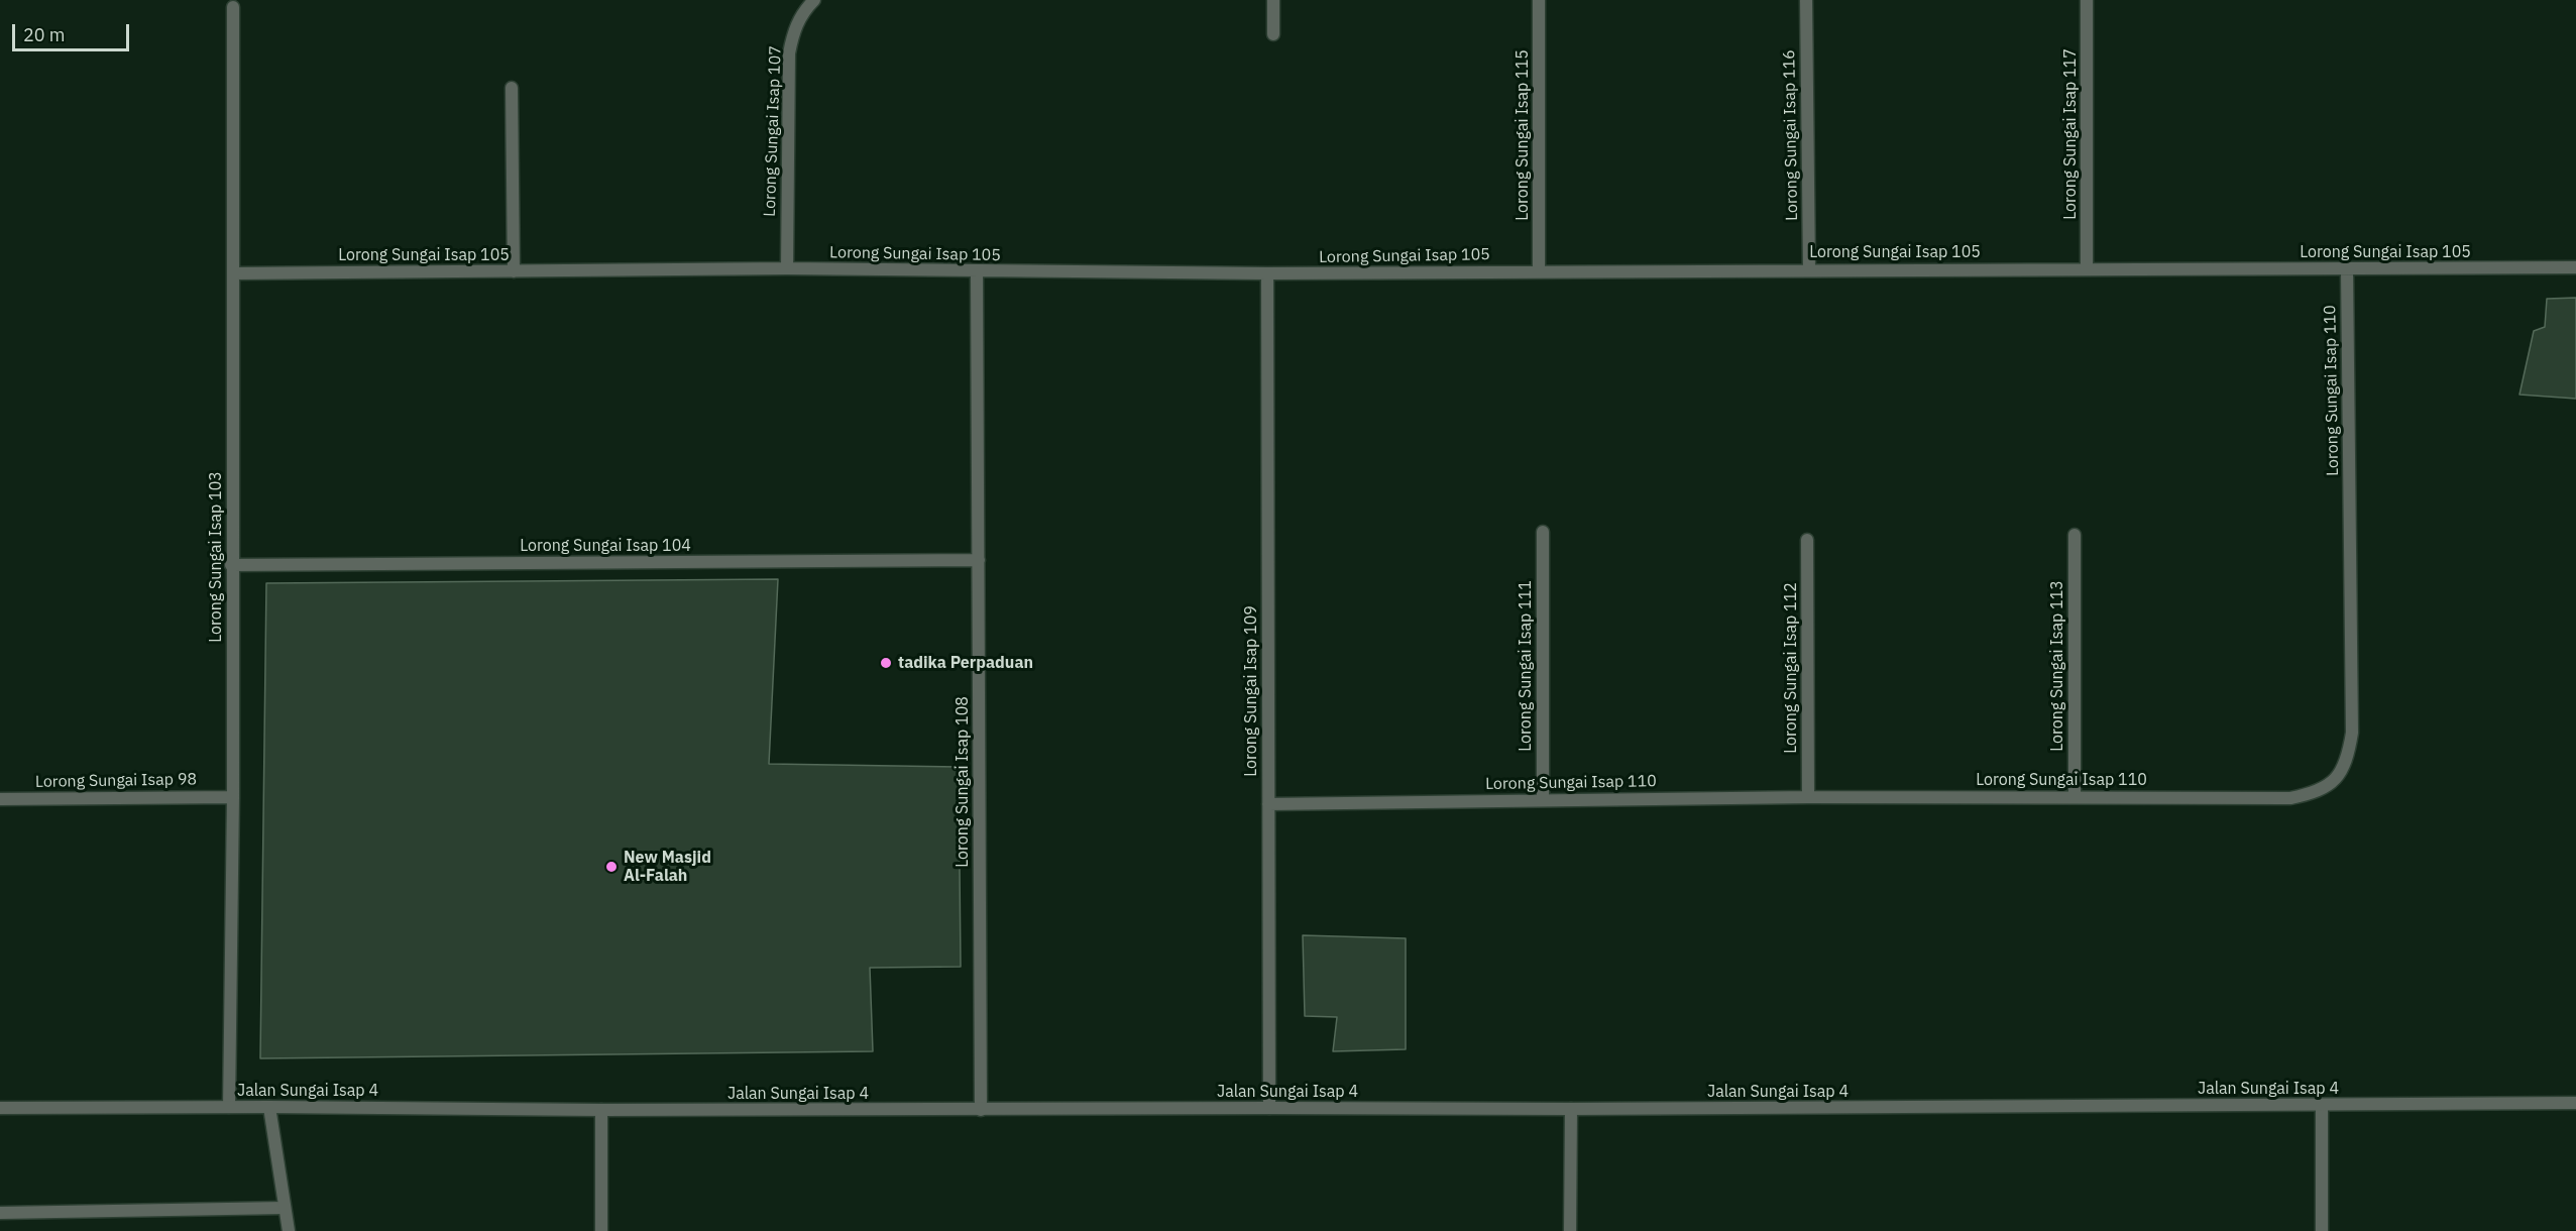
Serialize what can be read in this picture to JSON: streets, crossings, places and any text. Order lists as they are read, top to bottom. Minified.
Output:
{"streets":{"street":["Lorong Sungai Isap 107","Lorong Sungai Isap 117","Lorong Sungai Isap 115","Lorong Sungai Isap 116","Lorong Sungai Isap 105","Lorong Sungai Isap 110","Lorong Sungai Isap 104","Lorong Sungai Isap 103","Lorong Sungai Isap 111","Lorong Sungai Isap 113","Lorong Sungai Isap 112","Lorong Sungai Isap 109","Lorong Sungai Isap 98","Lorong Sungai Isap 108","Jalan Sungai Isap 4"]},"crossings":[["Lorong Sungai Isap 107","Lorong Sungai Isap 105"],["Lorong Sungai Isap 117","Lorong Sungai Isap 105"],["Lorong Sungai Isap 115","Lorong Sungai Isap 105"],["Lorong Sungai Isap 116","Lorong Sungai Isap 105"],["Lorong Sungai Isap 105","Lorong Sungai Isap 110"],["Lorong Sungai Isap 105","Lorong Sungai Isap 103"],["Lorong Sungai Isap 105","Lorong Sungai Isap 109"],["Lorong Sungai Isap 105","Lorong Sungai Isap 108"],["Lorong Sungai Isap 110","Lorong Sungai Isap 111"],["Lorong Sungai Isap 110","Lorong Sungai Isap 113"],["Lorong Sungai Isap 110","Lorong Sungai Isap 112"],["Lorong Sungai Isap 110","Lorong Sungai Isap 109"],["Lorong Sungai Isap 104","Lorong Sungai Isap 103"],["Lorong Sungai Isap 104","Lorong Sungai Isap 108"],["Lorong Sungai Isap 103","Lorong Sungai Isap 98"],["Lorong Sungai Isap 103","Jalan Sungai Isap 4"],["Lorong Sungai Isap 109","Jalan Sungai Isap 4"],["Lorong Sungai Isap 108","Jalan Sungai Isap 4"]],"places":["tadika Perpaduan","New Masjid Al-Falah"],"scale_bar":"20 m"}
